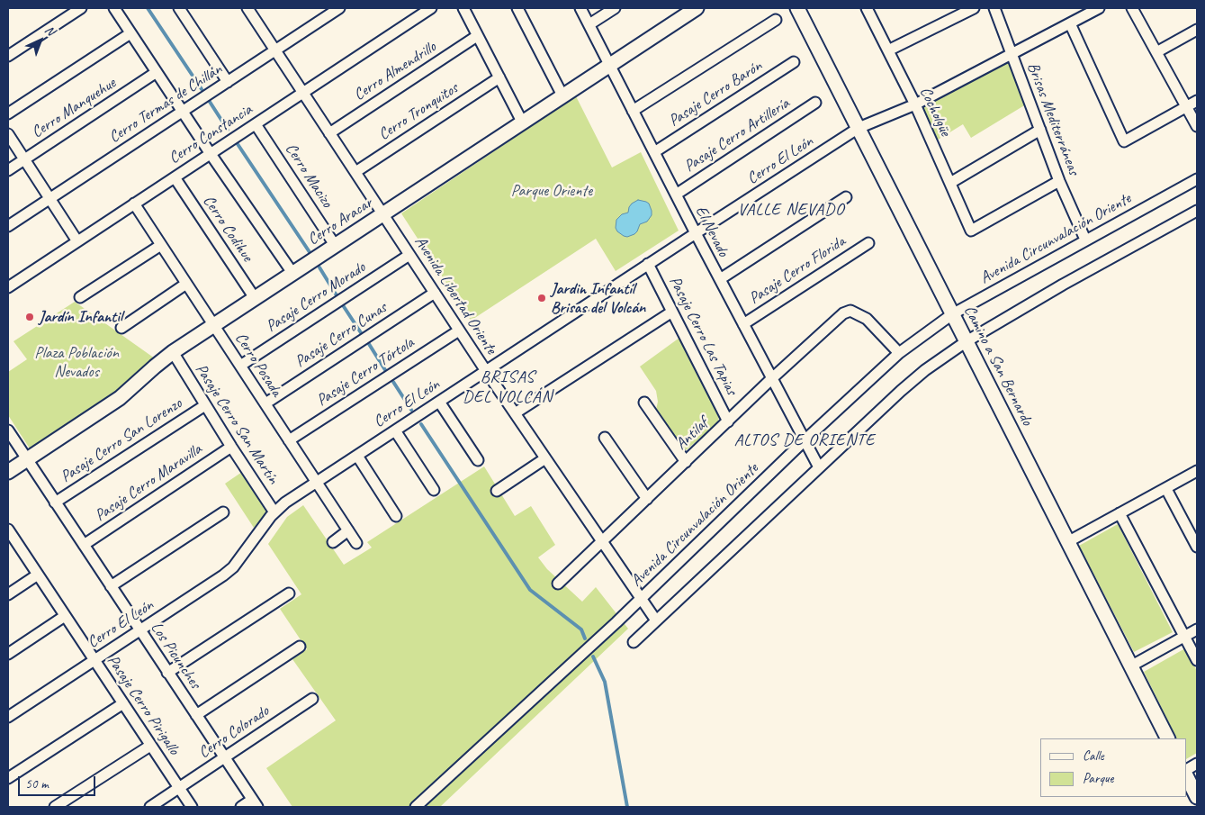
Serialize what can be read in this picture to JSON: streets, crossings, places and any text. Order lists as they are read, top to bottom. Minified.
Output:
{"streets":{"street":["Cerro Almendrillo","Pasaje Cerro Barón","Cerro Termas de Chillán","Cerro Manquehue","Cerro Tronquitos","Cocholgüe","Brisas Mediterráneas","Cerro Constancia","Pasaje Cerro Artillería","Cerro El León","Cerro Macizo","Cerro Aracar","Cerro Codihue","El Nevado","Avenida Circunvalación Oriente","Pasaje Cerro Florida","Avenida Libertad Oriente","Pasaje Cerro Morado","Pasaje Cerro Cunas","Pasaje Cerro Las Tapias","Cerro Posada","Camino a San Bernardo","Pasaje Cerro Tórtola","Pasaje Cerro San Martín","Antilaf","Pasaje Cerro San Lorenzo","Pasaje Cerro Maravilla","Los Picunches","Pasaje Cerro Pirigallo","Cerro Colorado"]},"crossings":[["Cerro Almendrillo","Avenida Libertad Oriente"],["Pasaje Cerro Barón","El Nevado"],["Cerro Termas de Chillán","Avenida Libertad Oriente"],["Cerro Tronquitos","Avenida Libertad Oriente"],["Cocholgüe","Brisas Mediterráneas"],["Cocholgüe","Cerro El León"],["Brisas Mediterráneas","Cerro El León"],["Brisas Mediterráneas","Avenida Circunvalación Oriente"],["Cerro Constancia","Cerro Macizo"],["Cerro Constancia","Cerro Codihue"],["Cerro Constancia","Avenida Libertad Oriente"],["Cerro Constancia","Cerro Posada"],["Pasaje Cerro Artillería","El Nevado"],["Cerro El León","El Nevado"],["Cerro El León","Avenida Libertad Oriente"],["Cerro El León","Pasaje Cerro Las Tapias"],["Cerro El León","Cerro Posada"],["Cerro El León","Camino a San Bernardo"],["Cerro El León","Pasaje Cerro San Martín"],["Cerro El León","Los Picunches"],["Cerro El León","Pasaje Cerro Pirigallo"],["Cerro Macizo","Cerro Aracar"],["Cerro Aracar","Cerro Codihue"],["Cerro Aracar","El Nevado"],["Cerro Aracar","Avenida Libertad Oriente"],["Cerro Aracar","Cerro Posada"],["Cerro Aracar","Pasaje Cerro San Martín"],["Cerro Aracar","Los Picunches"],["El Nevado","Avenida Circunvalación Oriente"],["El Nevado","Pasaje Cerro Florida"],["El Nevado","Antilaf"],["Avenida Circunvalación Oriente","Avenida Libertad Oriente"],["Avenida Circunvalación Oriente","Camino a San Bernardo"],["Avenida Circunvalación Oriente","Antilaf"],["Avenida Libertad Oriente","Pasaje Cerro Morado"],["Avenida Libertad Oriente","Pasaje Cerro Cunas"],["Avenida Libertad Oriente","Pasaje Cerro Tórtola"],["Avenida Libertad Oriente","Antilaf"],["Pasaje Cerro Morado","Cerro Posada"],["Pasaje Cerro Cunas","Cerro Posada"],["Pasaje Cerro Las Tapias","Antilaf"],["Cerro Posada","Pasaje Cerro Tórtola"],["Pasaje Cerro San Martín","Pasaje Cerro San Lorenzo"],["Pasaje Cerro San Martín","Pasaje Cerro Maravilla"],["Pasaje Cerro San Lorenzo","Los Picunches"],["Pasaje Cerro Maravilla","Los Picunches"],["Los Picunches","Cerro Colorado"],["Pasaje Cerro Pirigallo","Cerro Colorado"]],"districts":["VALLE NEVADO","BRISAS DEL VOLCÁN","ALTOS DE ORIENTE"],"parks":["Parque Oriente","Plaza Población Nevados"],"places":["Jardin Infantíl Brisas del Volcán","Jardín Infantil"],"legend":["Calle","Parque"],"scale_bar":"50 m","north":"top right"}
